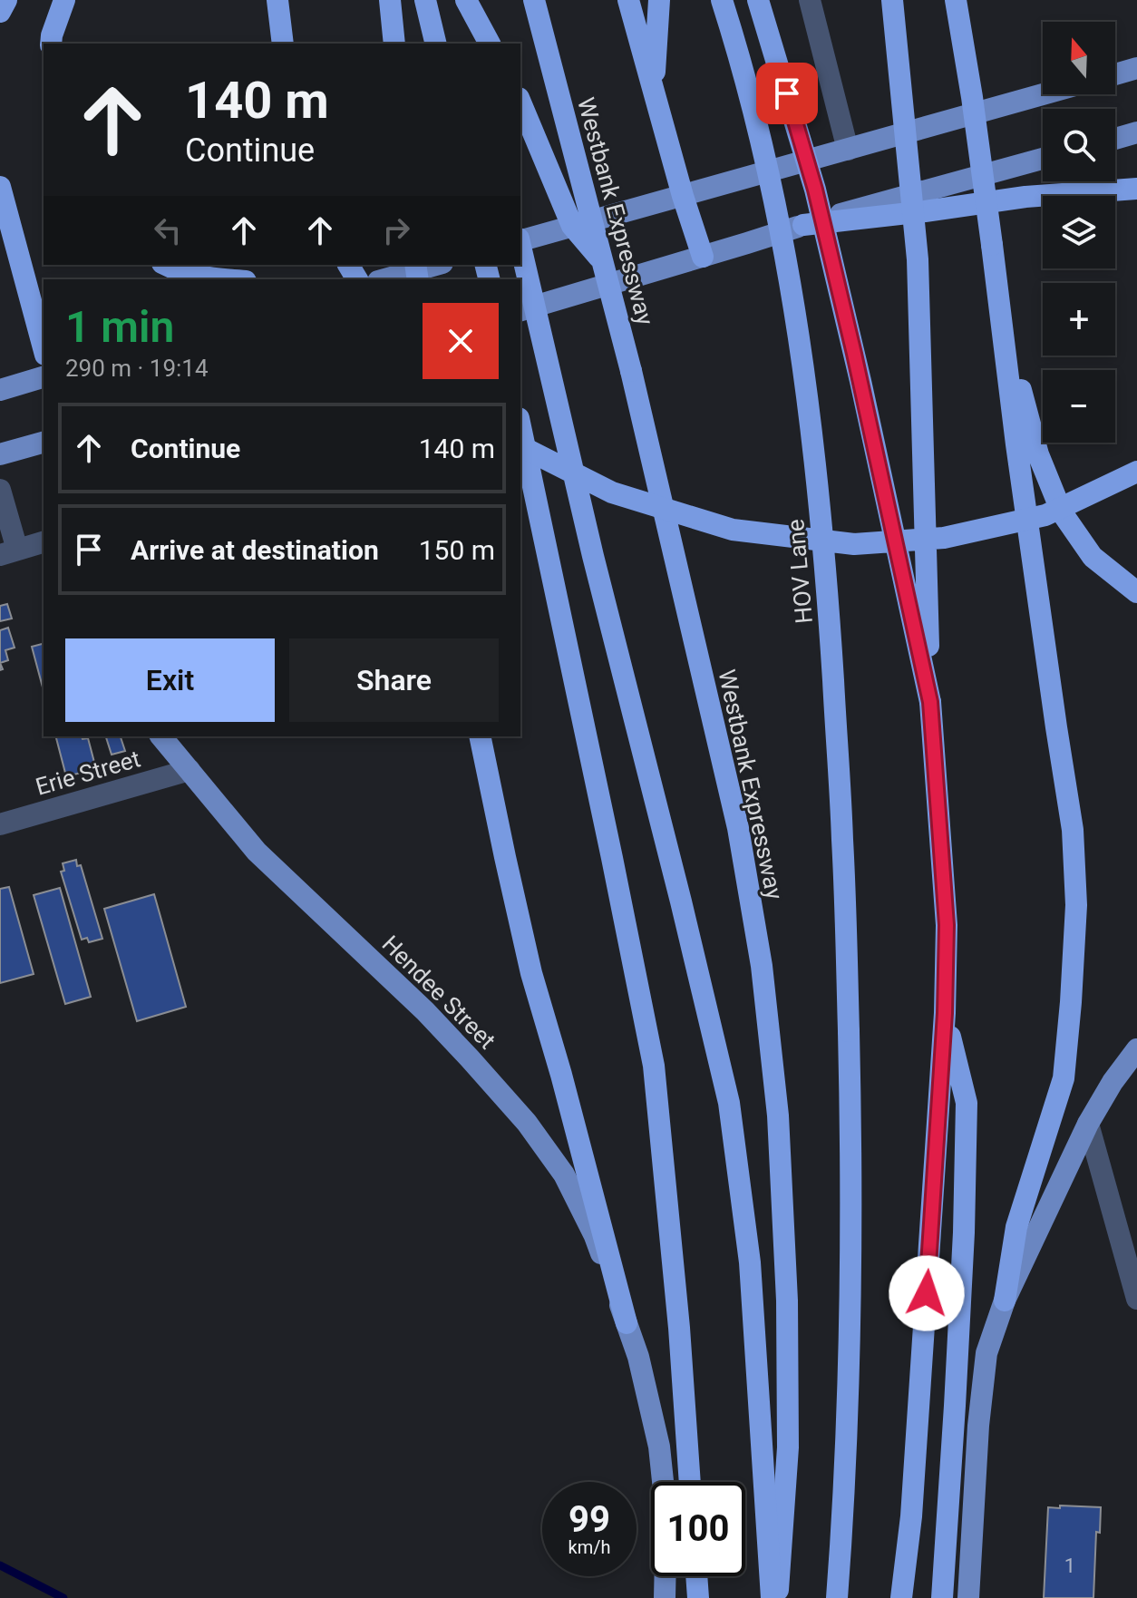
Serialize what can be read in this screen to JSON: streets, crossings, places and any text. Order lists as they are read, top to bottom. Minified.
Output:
{"streets":{"highway":["Westbank Expressway","HOV Lane"],"main road":["Hendee Street"],"street":["Erie Street"]},"crossings":[["Erie Street","Hendee Street"]],"house_numbers":["1"],"north":"top","page":{"map_buttons":["+","−"],"turn":["140 m","Continue"],"heading":["1 min","290 m · 19:14"],"list":[{"name":"Continue","value":"140 m"},{"name":"Arrive at destination","value":"150 m"}],"buttons":["Exit","Share"],"speed":"99 km/h","limit":"100"}}
